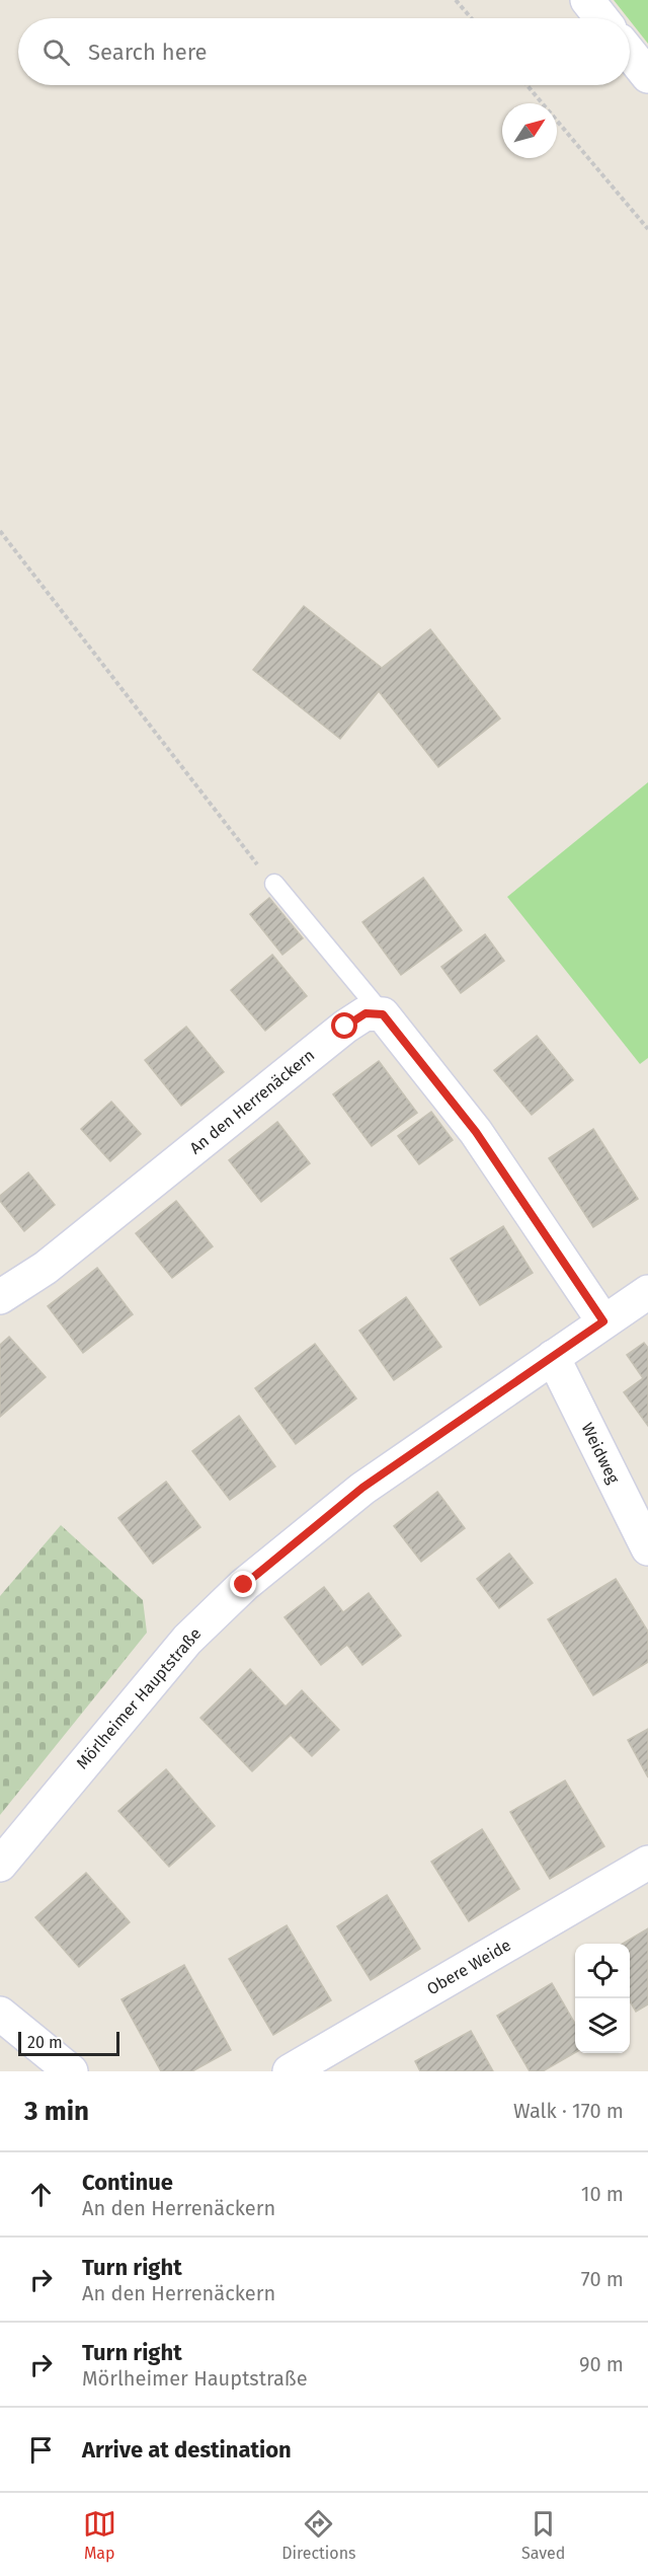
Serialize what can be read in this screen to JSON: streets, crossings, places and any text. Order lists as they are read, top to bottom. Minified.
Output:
{"streets":{"street":["An den Herrenäckern","Weidweg","Mörlheimer Hauptstraße","Obere Weide"]},"crossings":[["Weidweg","Mörlheimer Hauptstraße"]],"scale_bar":"20 m","north":"top right","page":{"search":"Search here","scale":"20 m","heading":["3 min","Walk · 170 m"],"list":[["Continue","An den Herrenäckern","10 m"],["Turn right","An den Herrenäckern","70 m"],["Turn right","Mörlheimer Hauptstraße","90 m"],"Arrive at destination"],"nav":["Map","Directions","Saved"]}}
